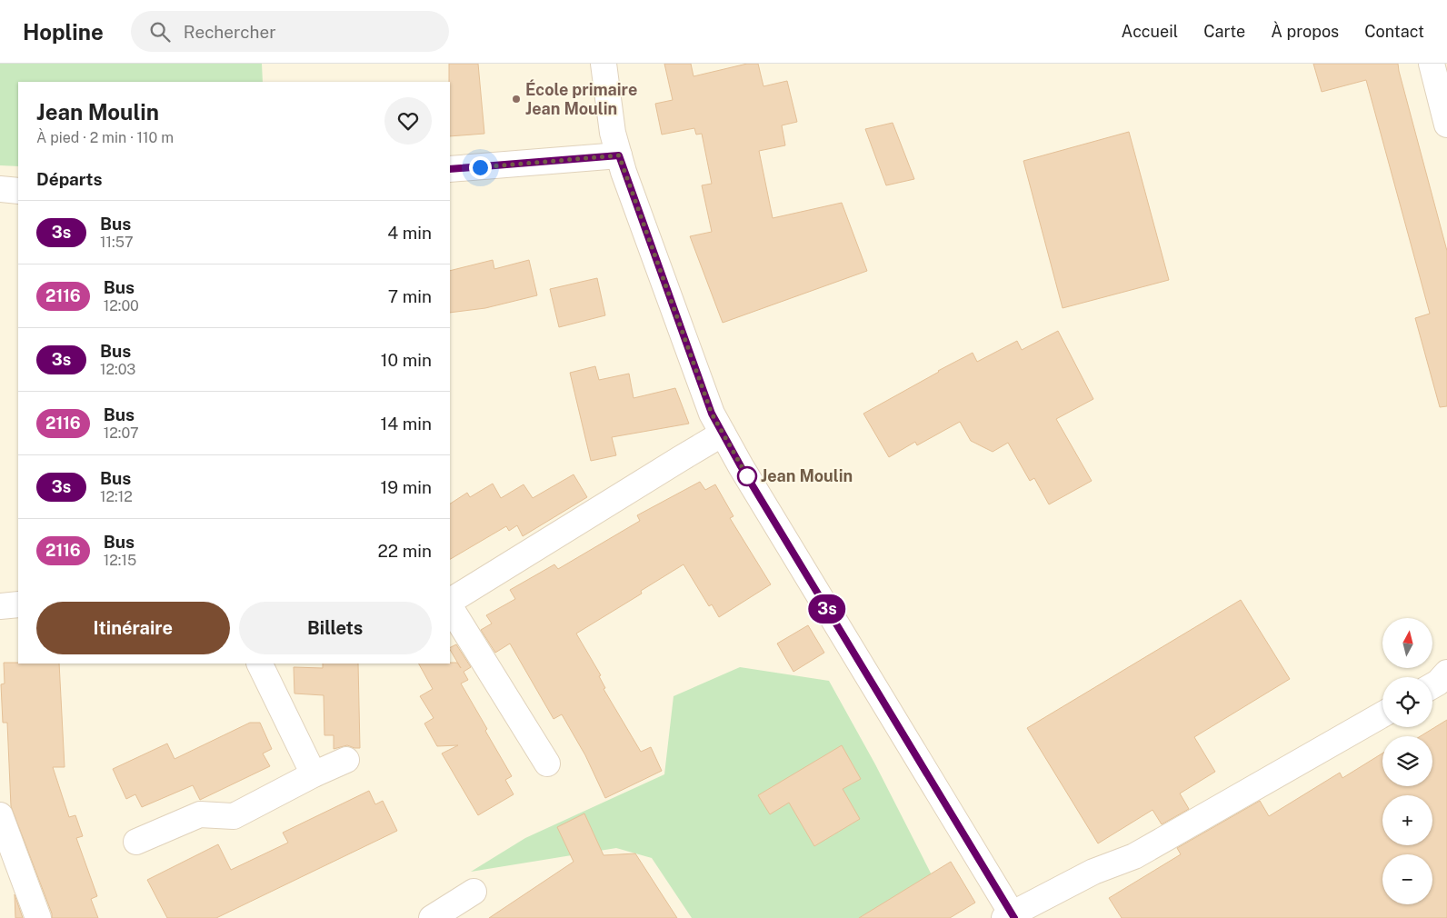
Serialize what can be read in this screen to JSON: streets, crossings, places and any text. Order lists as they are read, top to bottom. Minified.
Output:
{"places":["École primaire Jean Moulin","Jean Moulin"],"lines":["bus line 3s"],"north":"top","page":{"header":"Hopline","search":"Rechercher","nav":["Accueil","Carte","À propos","Contact"],"on_map":"3s","heading":[["Jean Moulin","À pied · 2 min · 110 m"],"Départs"],"list":[{"mark":"3s","name":"Bus","note":"11:57","value":"4 min"},{"mark":"2116","name":"Bus","note":"12:00","value":"7 min"},{"mark":"3s","name":"Bus","note":"12:03","value":"10 min"},{"mark":"2116","name":"Bus","note":"12:07","value":"14 min"},{"mark":"3s","name":"Bus","note":"12:12","value":"19 min"},{"mark":"2116","name":"Bus","note":"12:15","value":"22 min"}],"buttons":["Itinéraire","Billets"],"map_buttons":["+","−"]}}
